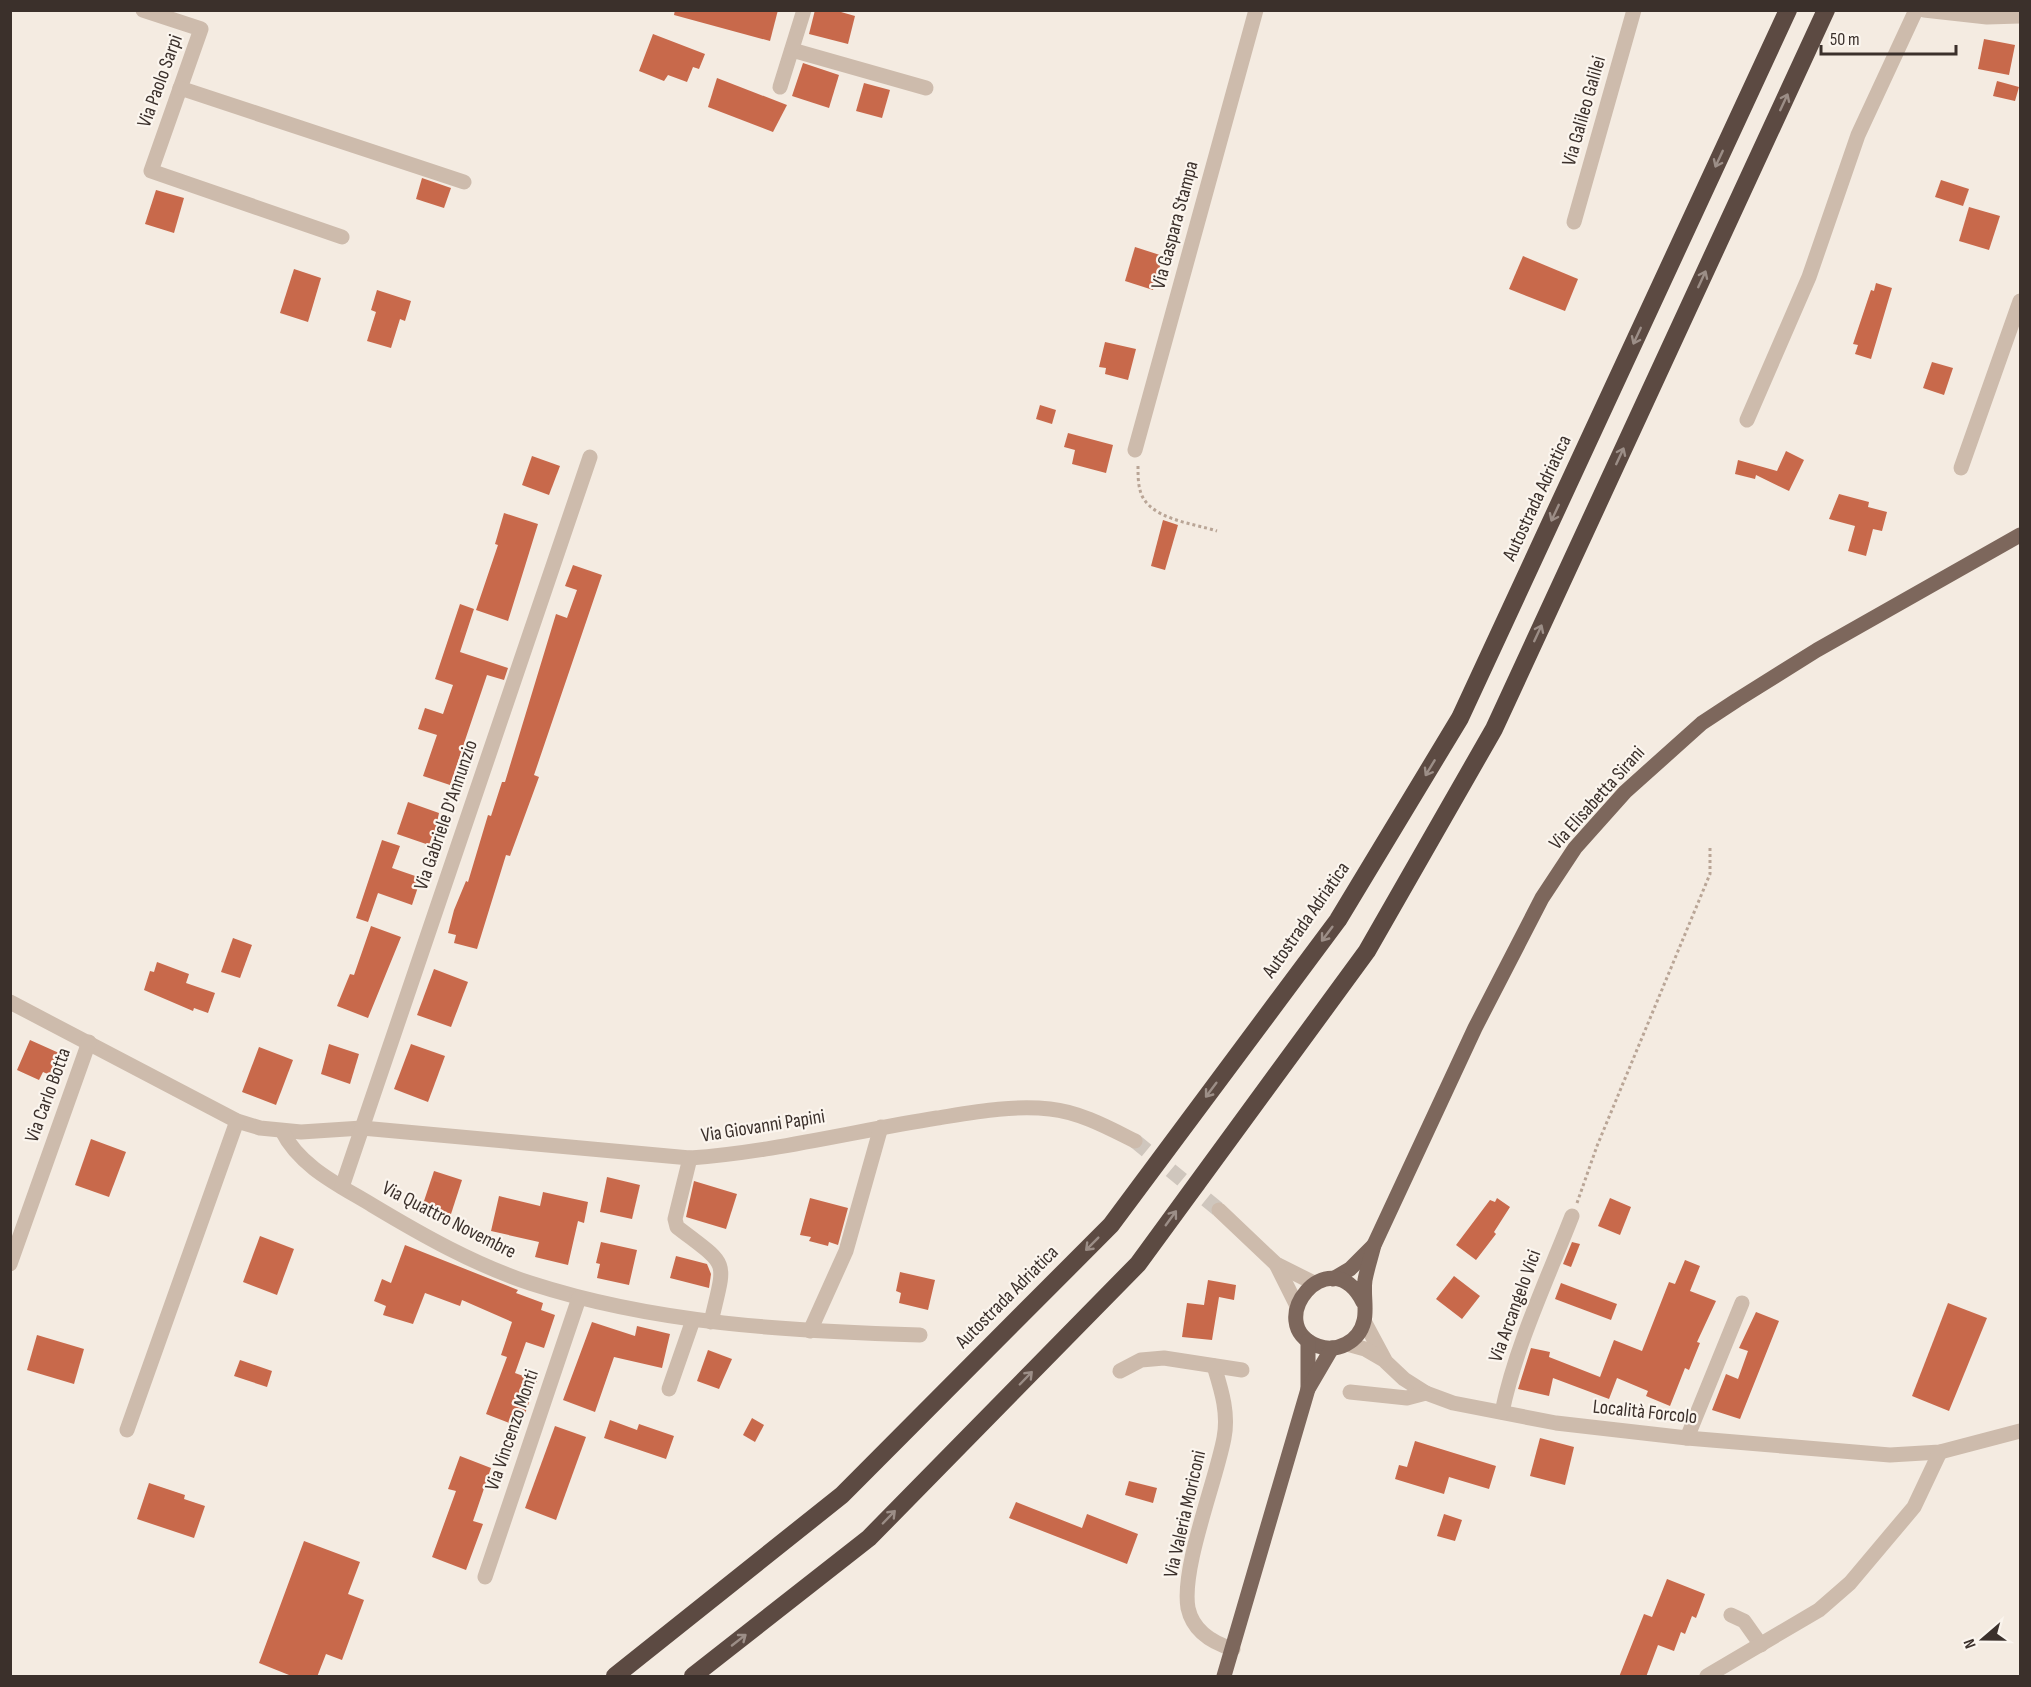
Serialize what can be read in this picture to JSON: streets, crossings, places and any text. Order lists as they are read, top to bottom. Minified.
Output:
{"streets":{"highway":["Autostrada Adriatica"],"main road":["Via Elisabetta Sirani"],"street":["Via Paolo Sarpi","Via Galileo Galilei","Via Gaspara Stampa","Via Gabriele D'Annunzio","Via Carlo Botta","Via Giovanni Papini","Via Quattro Novembre","Via Arcangelo Vici","Località Forcolo","Via Vincenzo Monti","Via Valeria Moriconi"]},"crossings":[["Via Gabriele D'Annunzio","Via Giovanni Papini"],["Via Gabriele D'Annunzio","Via Quattro Novembre"],["Via Giovanni Papini","Via Quattro Novembre"],["Via Quattro Novembre","Via Vincenzo Monti"],["Via Arcangelo Vici","Località Forcolo"]],"scale_bar":"50 m","north":"left"}
